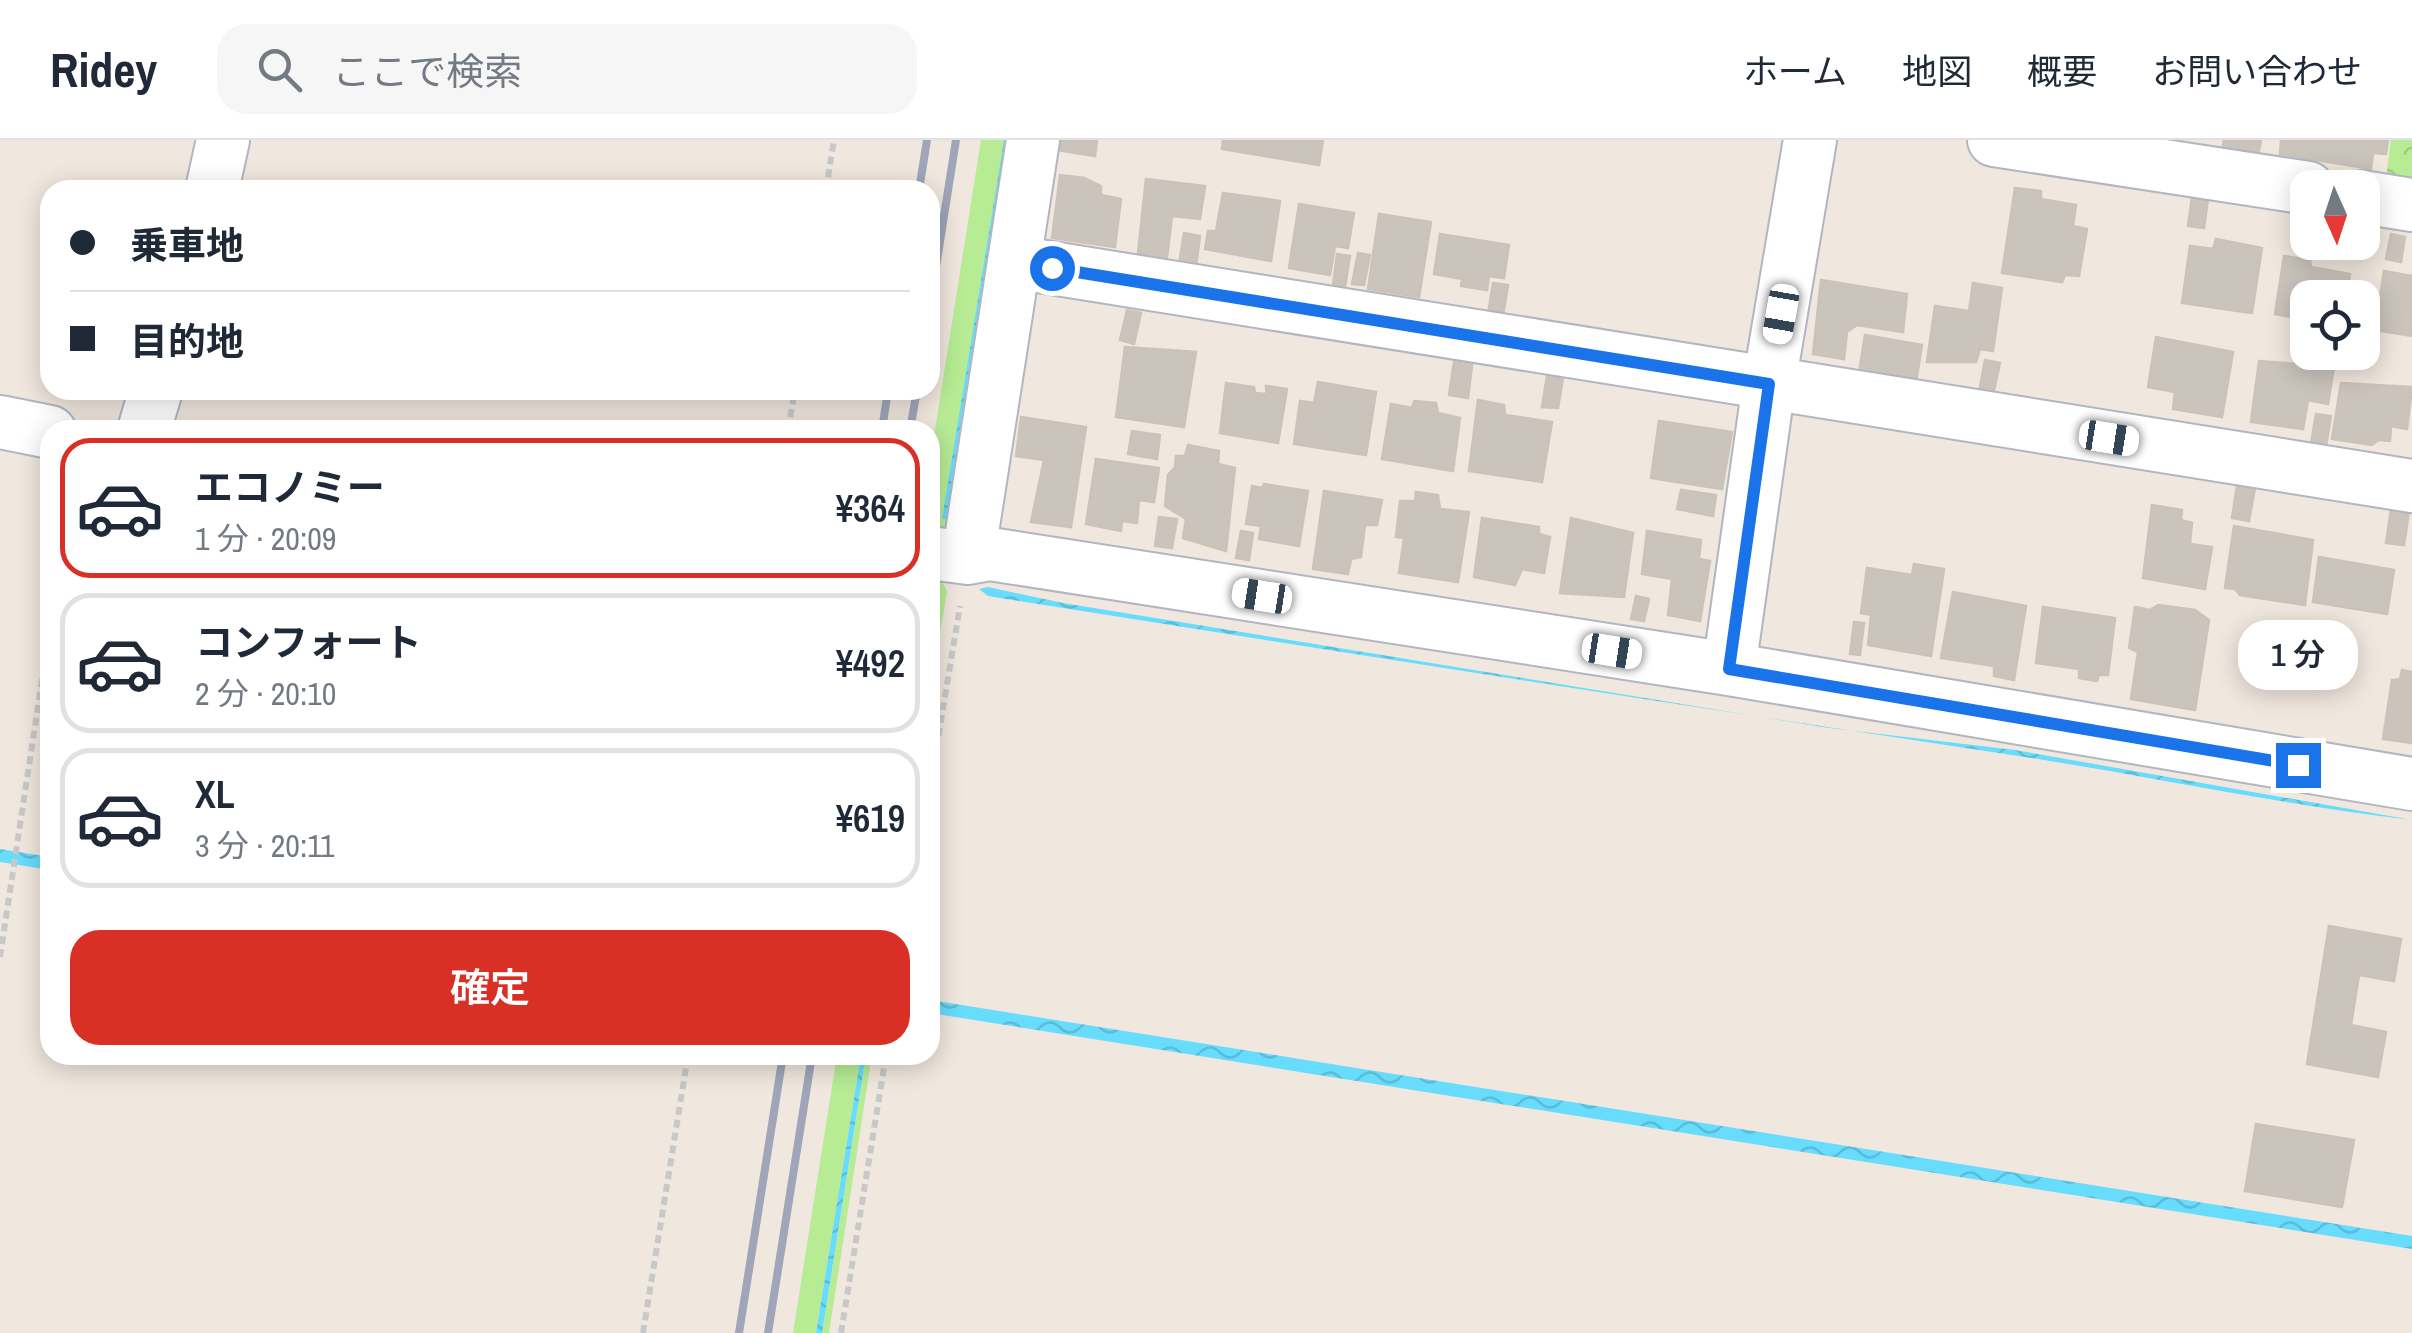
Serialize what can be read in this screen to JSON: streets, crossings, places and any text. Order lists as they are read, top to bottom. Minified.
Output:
{"north":"bottom","page":{"header":"Ridey","search":"ここで検索","nav":["ホーム","地図","概要","お問い合わせ"],"banner":["乗車地","目的地"],"list":[{"name":"エコノミー","note":"1 分 · 20:09","value":"¥364"},{"name":"コンフォート","note":"2 分 · 20:10","value":"¥492"},{"name":"XL","note":"3 分 · 20:11","value":"¥619"}],"bubble":"1 分","buttons":"確定"}}
